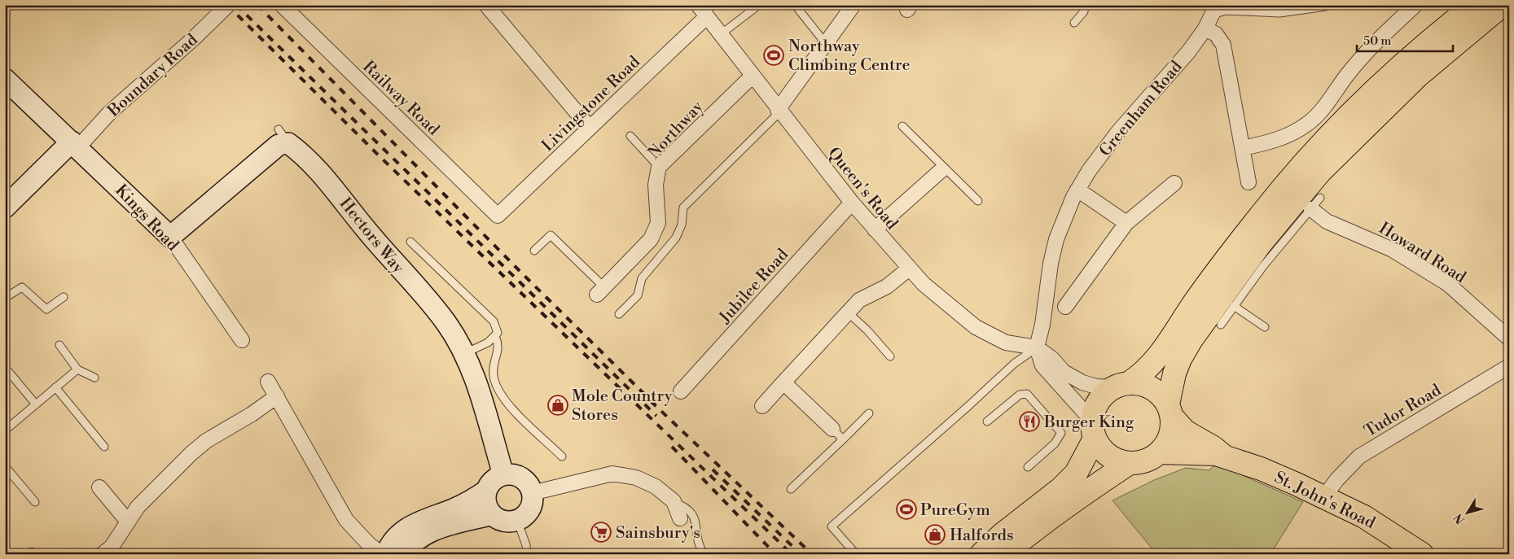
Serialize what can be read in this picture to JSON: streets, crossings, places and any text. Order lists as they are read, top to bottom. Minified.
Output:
{"streets":{"main road":["Boundary Road","Kings Road","Hectors Way","St. John's Road"],"street":["Railway Road","Livingstone Road","Greenham Road","Northway","Queen's Road","Howard Road","Jubilee Road","Tudor Road"]},"crossings":[["Boundary Road","Kings Road"],["Railway Road","Livingstone Road"],["Livingstone Road","Queen's Road"],["Greenham Road","Queen's Road"],["Northway","Queen's Road"],["Queen's Road","Jubilee Road"],["Kings Road","Hectors Way"],["Tudor Road","St. John's Road"]],"places":{"sports":["Northway Climbing Centre","PureGym"],"shop":["Mole Country Stores","Halfords"],"restaurant":["Burger King"],"supermarket":["Sainsbury's"]},"scale_bar":"50 m","north":"bottom left"}
